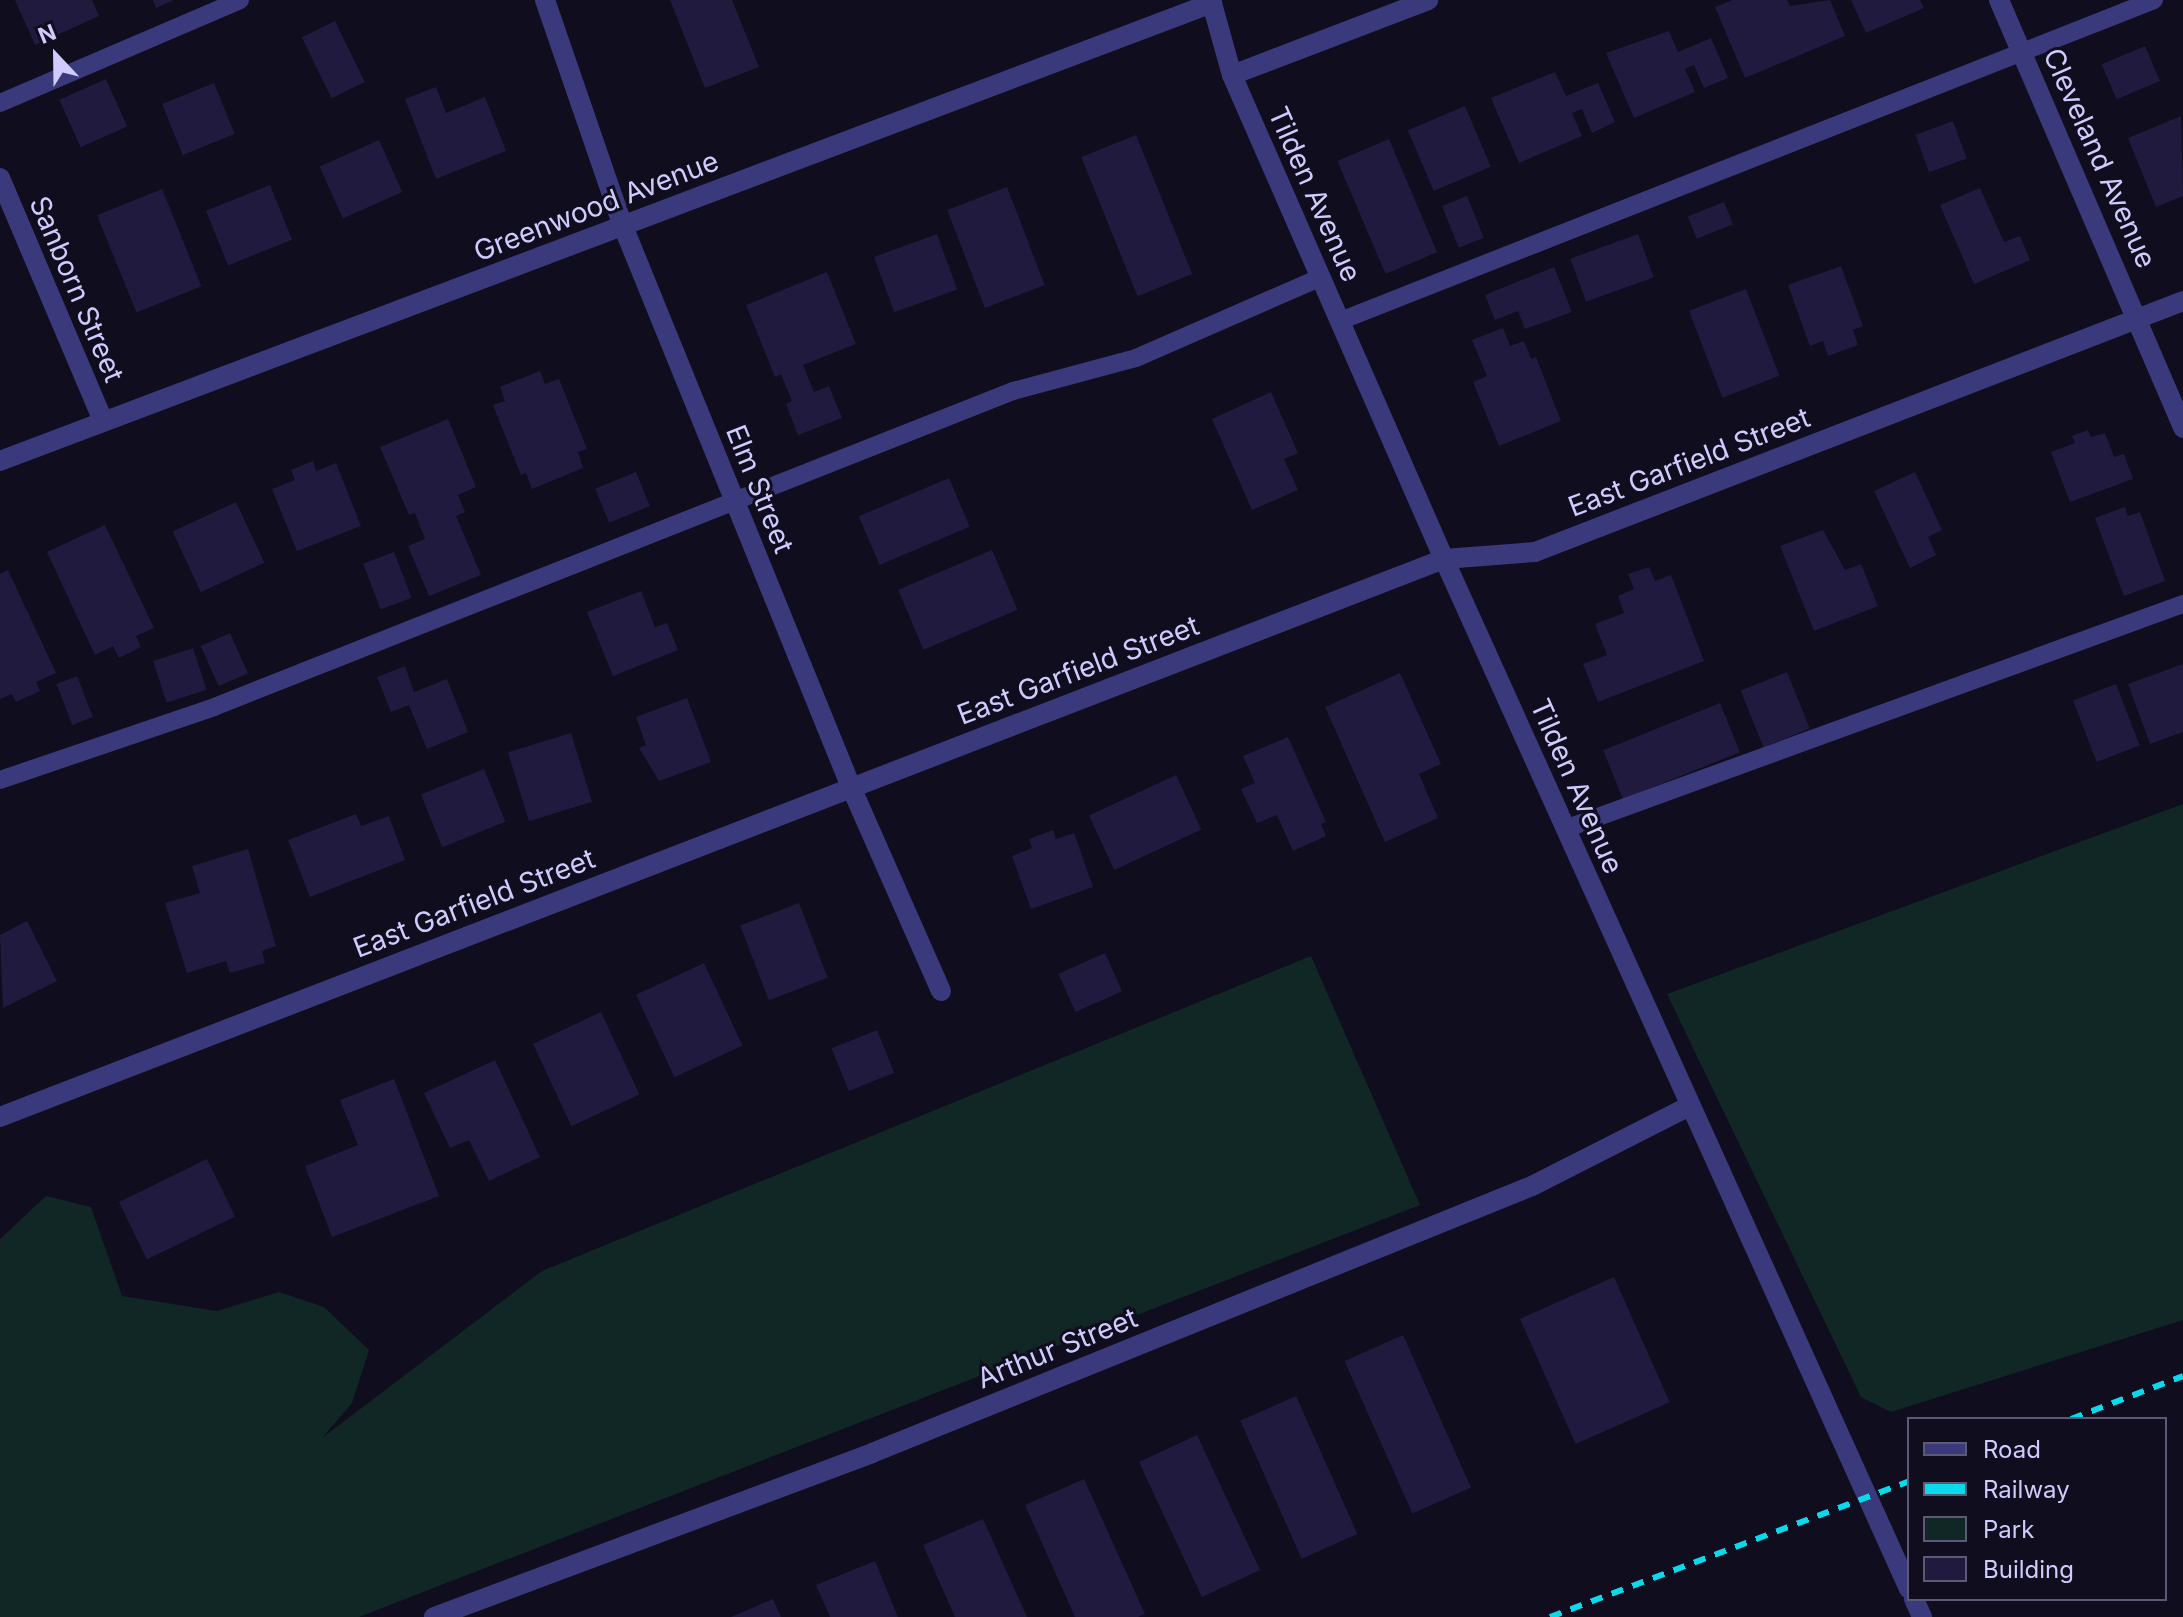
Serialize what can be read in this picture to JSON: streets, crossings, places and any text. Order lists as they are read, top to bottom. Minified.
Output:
{"streets":{"street":["Cleveland Avenue","Tilden Avenue","Greenwood Avenue","Sanborn Street","East Garfield Street","Elm Street","Arthur Street"]},"crossings":[["Cleveland Avenue","East Garfield Street"],["Tilden Avenue","Greenwood Avenue"],["Tilden Avenue","East Garfield Street"],["Tilden Avenue","Arthur Street"],["Greenwood Avenue","Sanborn Street"],["Greenwood Avenue","Elm Street"],["East Garfield Street","Elm Street"]],"legend":["Road","Railway","Park","Building"],"north":"top"}
